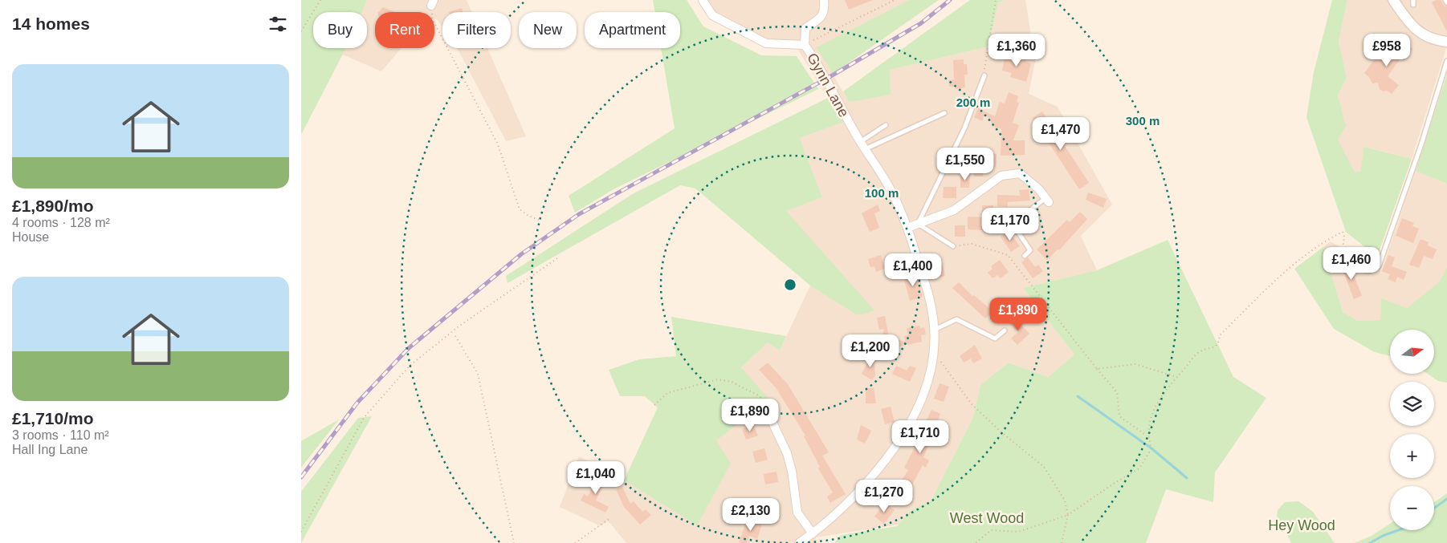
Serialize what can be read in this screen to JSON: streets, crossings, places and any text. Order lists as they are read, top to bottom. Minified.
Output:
{"streets":{"street":["Gynn Lane"]},"parks":["West Wood","Hey Wood"],"north":"right","page":{"heading":"14 homes","chip":["Buy","Rent","Filters","New","Apartment"],"price":["£1,360","£958","£1,470","£1,550","£1,170","£1,460","£1,400","£1,890","£1,200","£1,890","£1,710","£1,040","£1,270","£2,130"],"list":[{"name":"£1,890/mo","note":"4 rooms · 128 m² · House"},{"name":"£1,710/mo","note":"3 rooms · 110 m² · Hall Ing Lane"}],"map_buttons":["+","−"]},"rings":["200 m","300 m","100 m"]}
